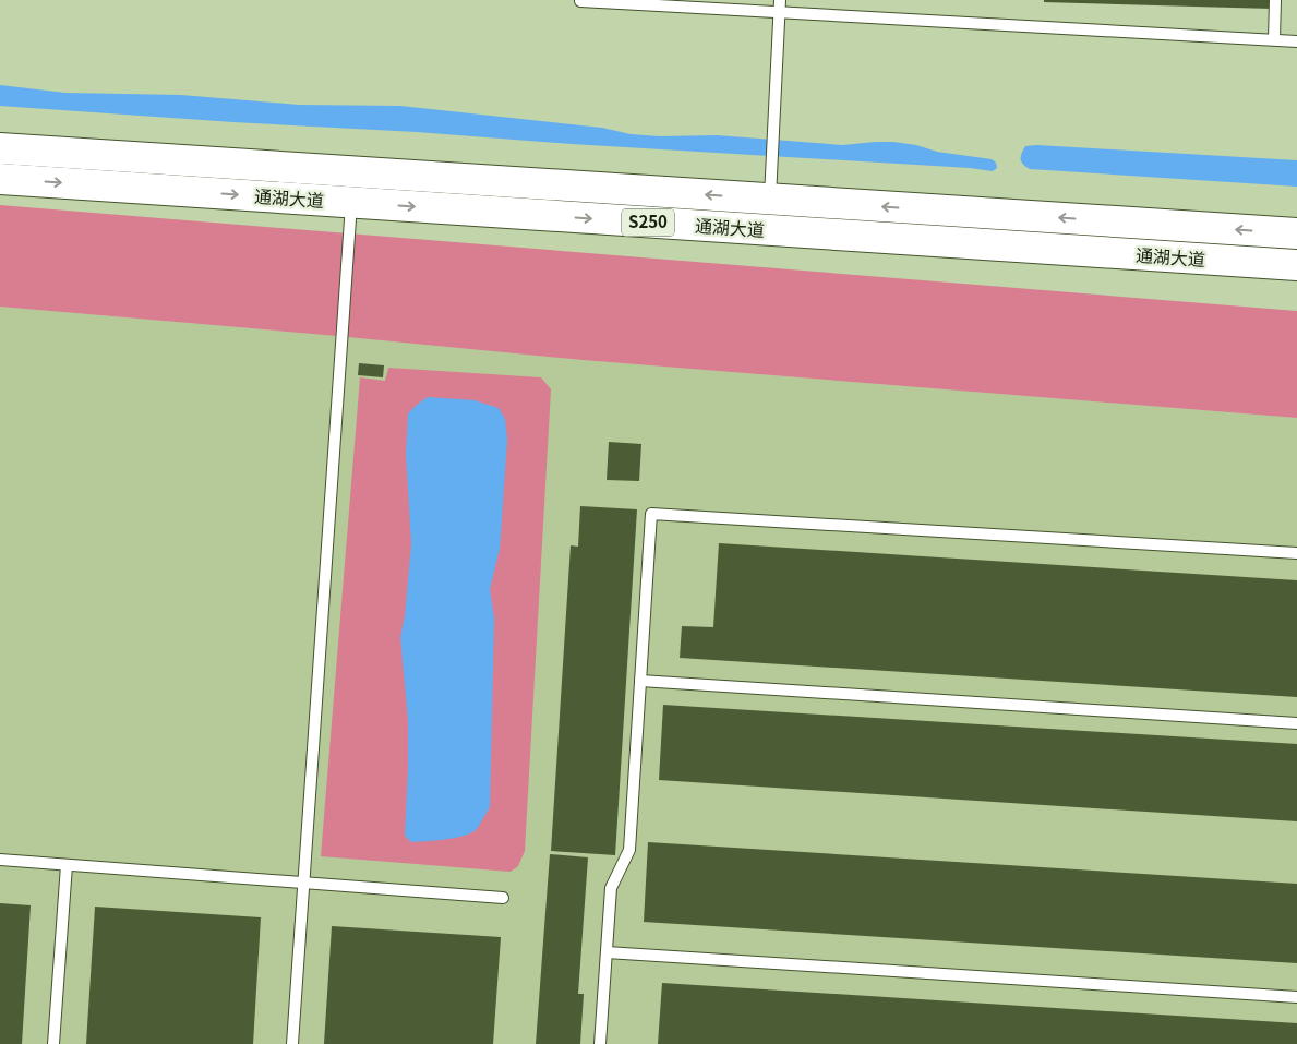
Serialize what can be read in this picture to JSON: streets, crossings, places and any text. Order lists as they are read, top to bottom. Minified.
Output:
{"streets":{"main road":["通湖大道","S250"]}}
